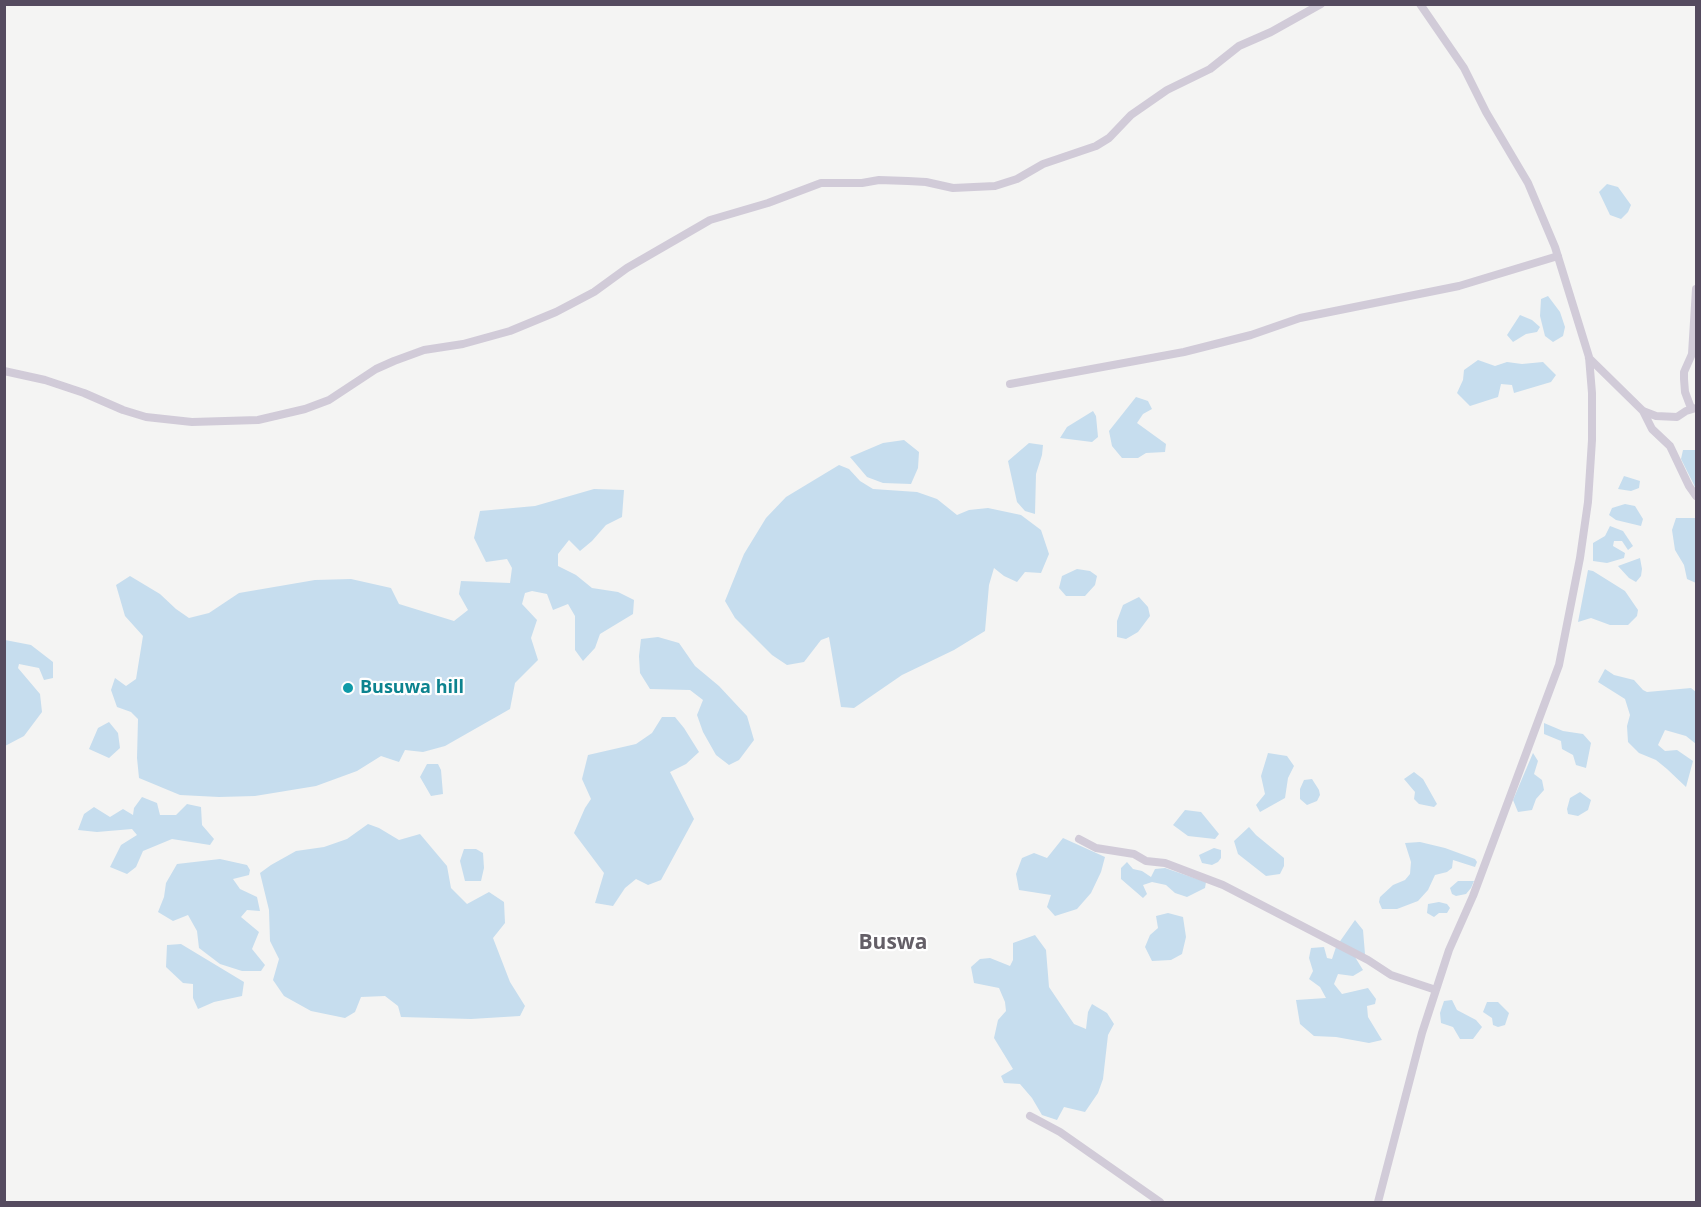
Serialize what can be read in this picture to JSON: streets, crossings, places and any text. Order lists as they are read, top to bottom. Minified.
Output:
{"districts":["Buswa"],"places":["Busuwa hill"]}
